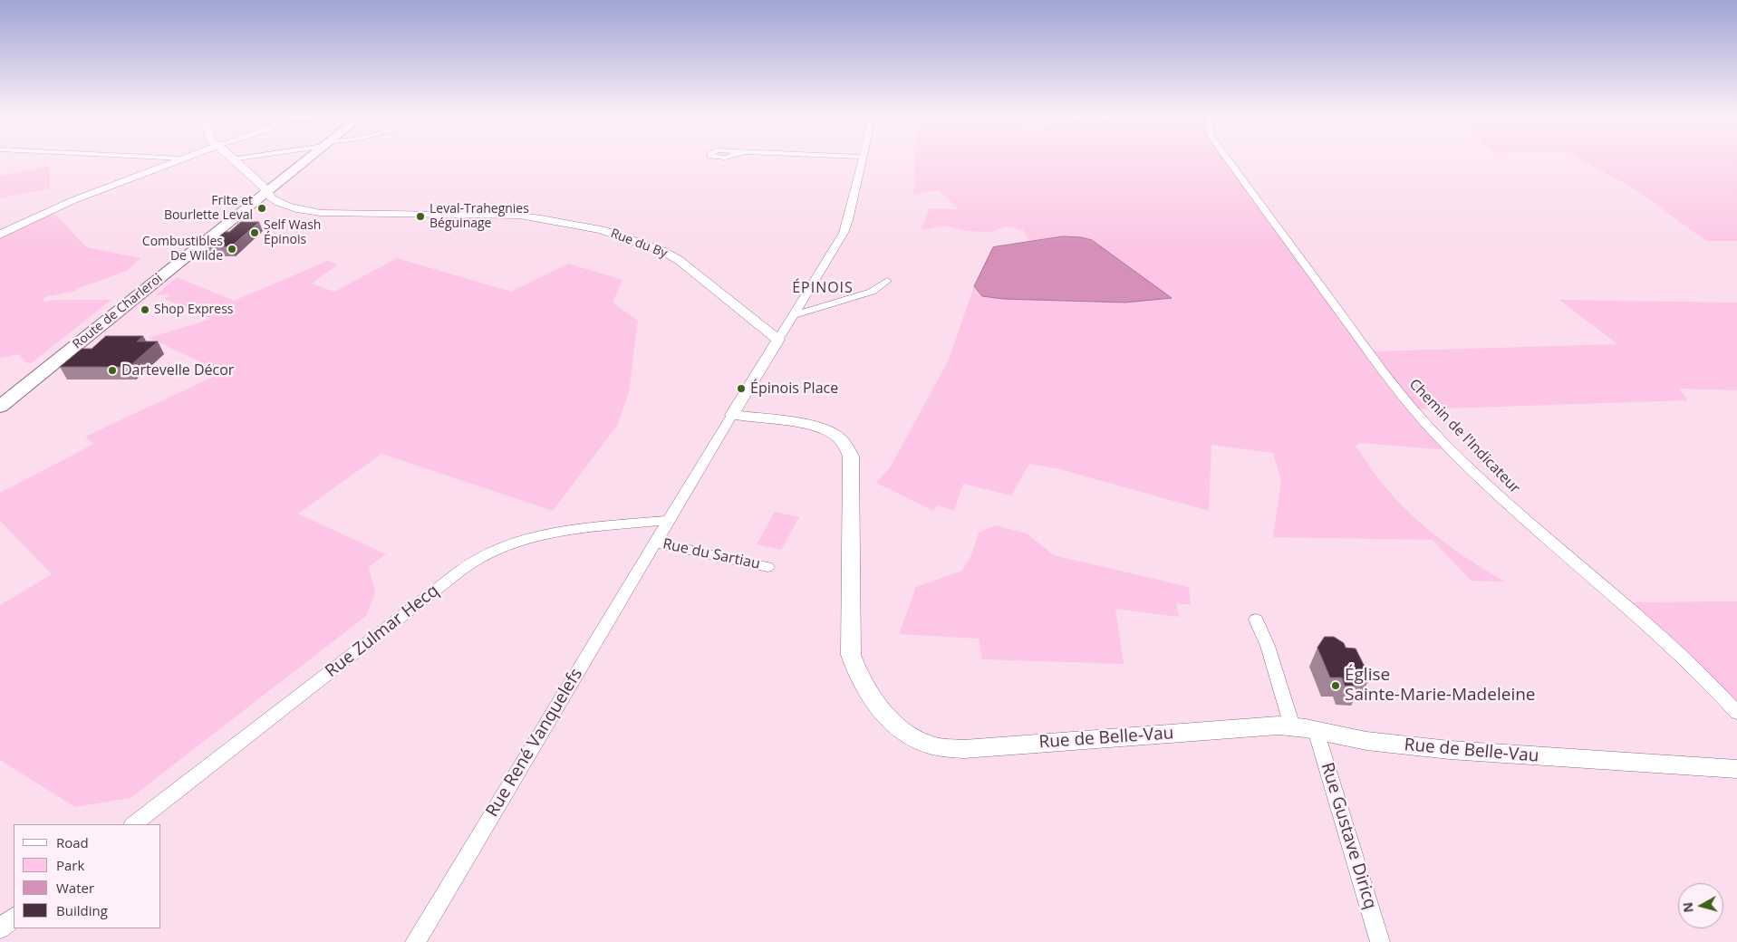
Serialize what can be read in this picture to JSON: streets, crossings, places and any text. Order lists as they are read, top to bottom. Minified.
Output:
{"streets":{"main road":["Route de Charleroi"],"street":["Rue du By","Chemin de l'Indicateur","Rue du Sartiau","Rue Zulmar Hecq","Rue de Belle-Vau","Rue René Vanquelefs","Rue Gustave Diricq"]},"crossings":[["Rue du By","Route de Charleroi"],["Rue du Sartiau","Rue René Vanquelefs"],["Rue de Belle-Vau","Rue Gustave Diricq"]],"districts":["ÉPINOIS"],"places":["Frite et Bourlette Leval","Leval-Trahegnies Béguinage","Self Wash Épinois","Combustibles De Wilde","Shop Express","Dartevelle Décor","Épinois Place","Église Sainte-Marie-Madeleine"],"legend":["Road","Park","Water","Building"],"north":"left"}
